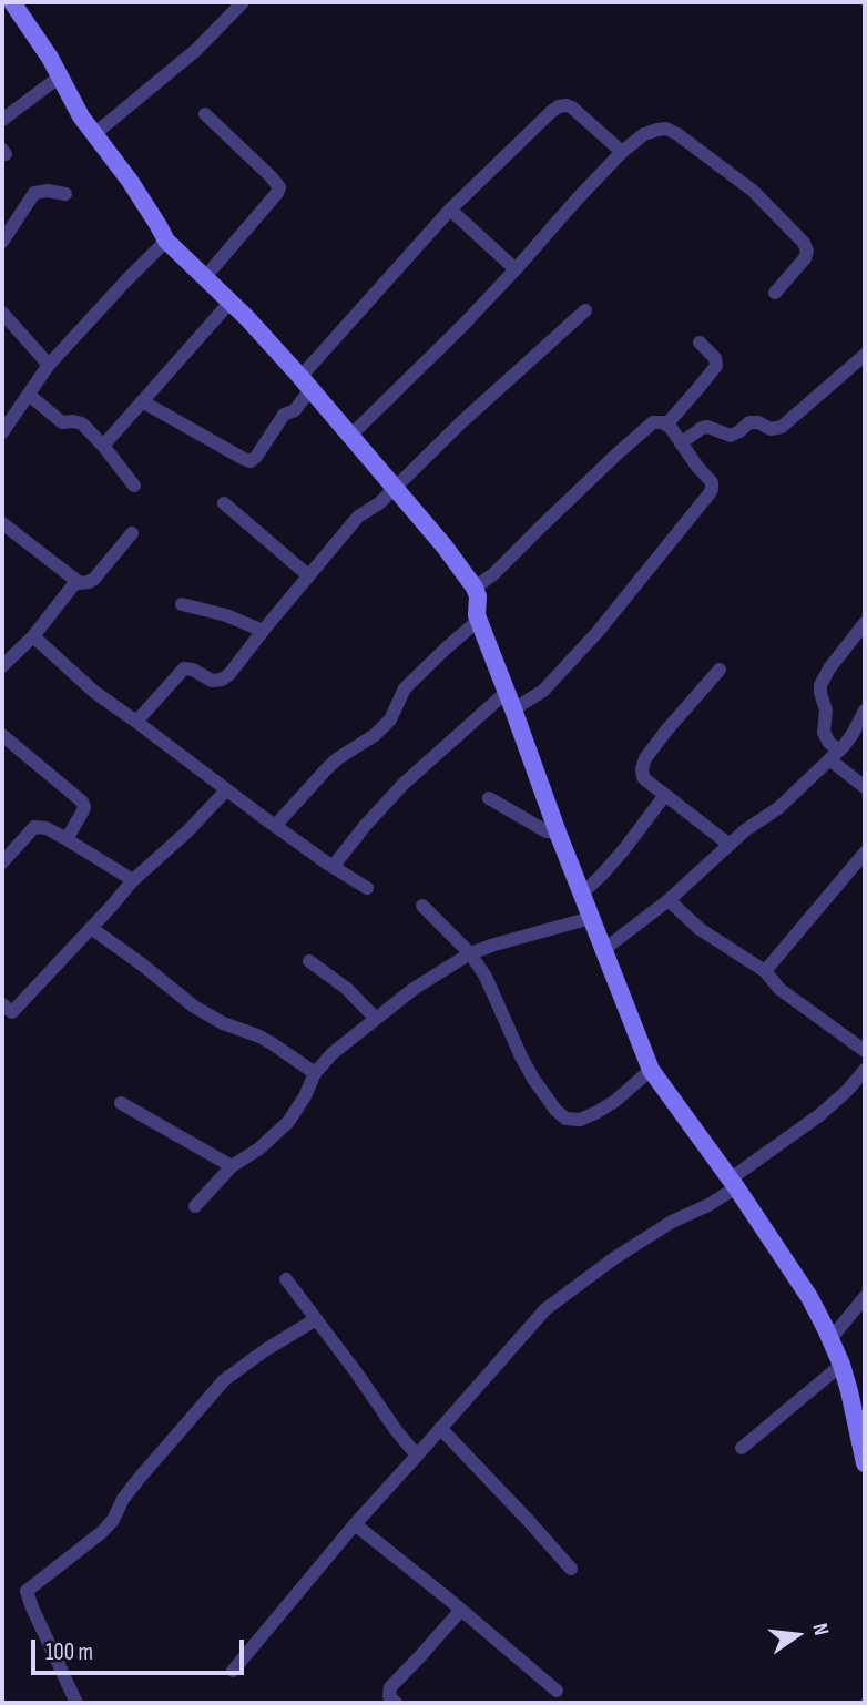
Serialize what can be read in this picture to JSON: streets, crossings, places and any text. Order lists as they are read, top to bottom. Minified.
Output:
{"scale_bar":"100 m","north":"right"}
